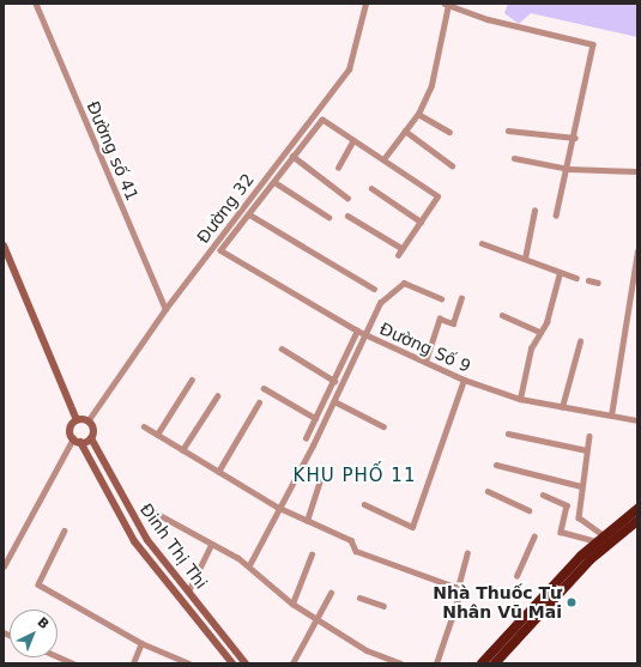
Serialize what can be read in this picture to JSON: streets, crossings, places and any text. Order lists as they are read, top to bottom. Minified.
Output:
{"streets":{"street":["Đường số 41","Đường 32","Đường Số 9","Đinh Thị Thi"]},"crossings":[["Đường số 41","Đường 32"],["Đường 32","Đinh Thị Thi"]],"districts":["KHU PHỐ 11"],"places":["Nhà Thuốc Tư Nhân Vū Mai"],"north":"top right"}
